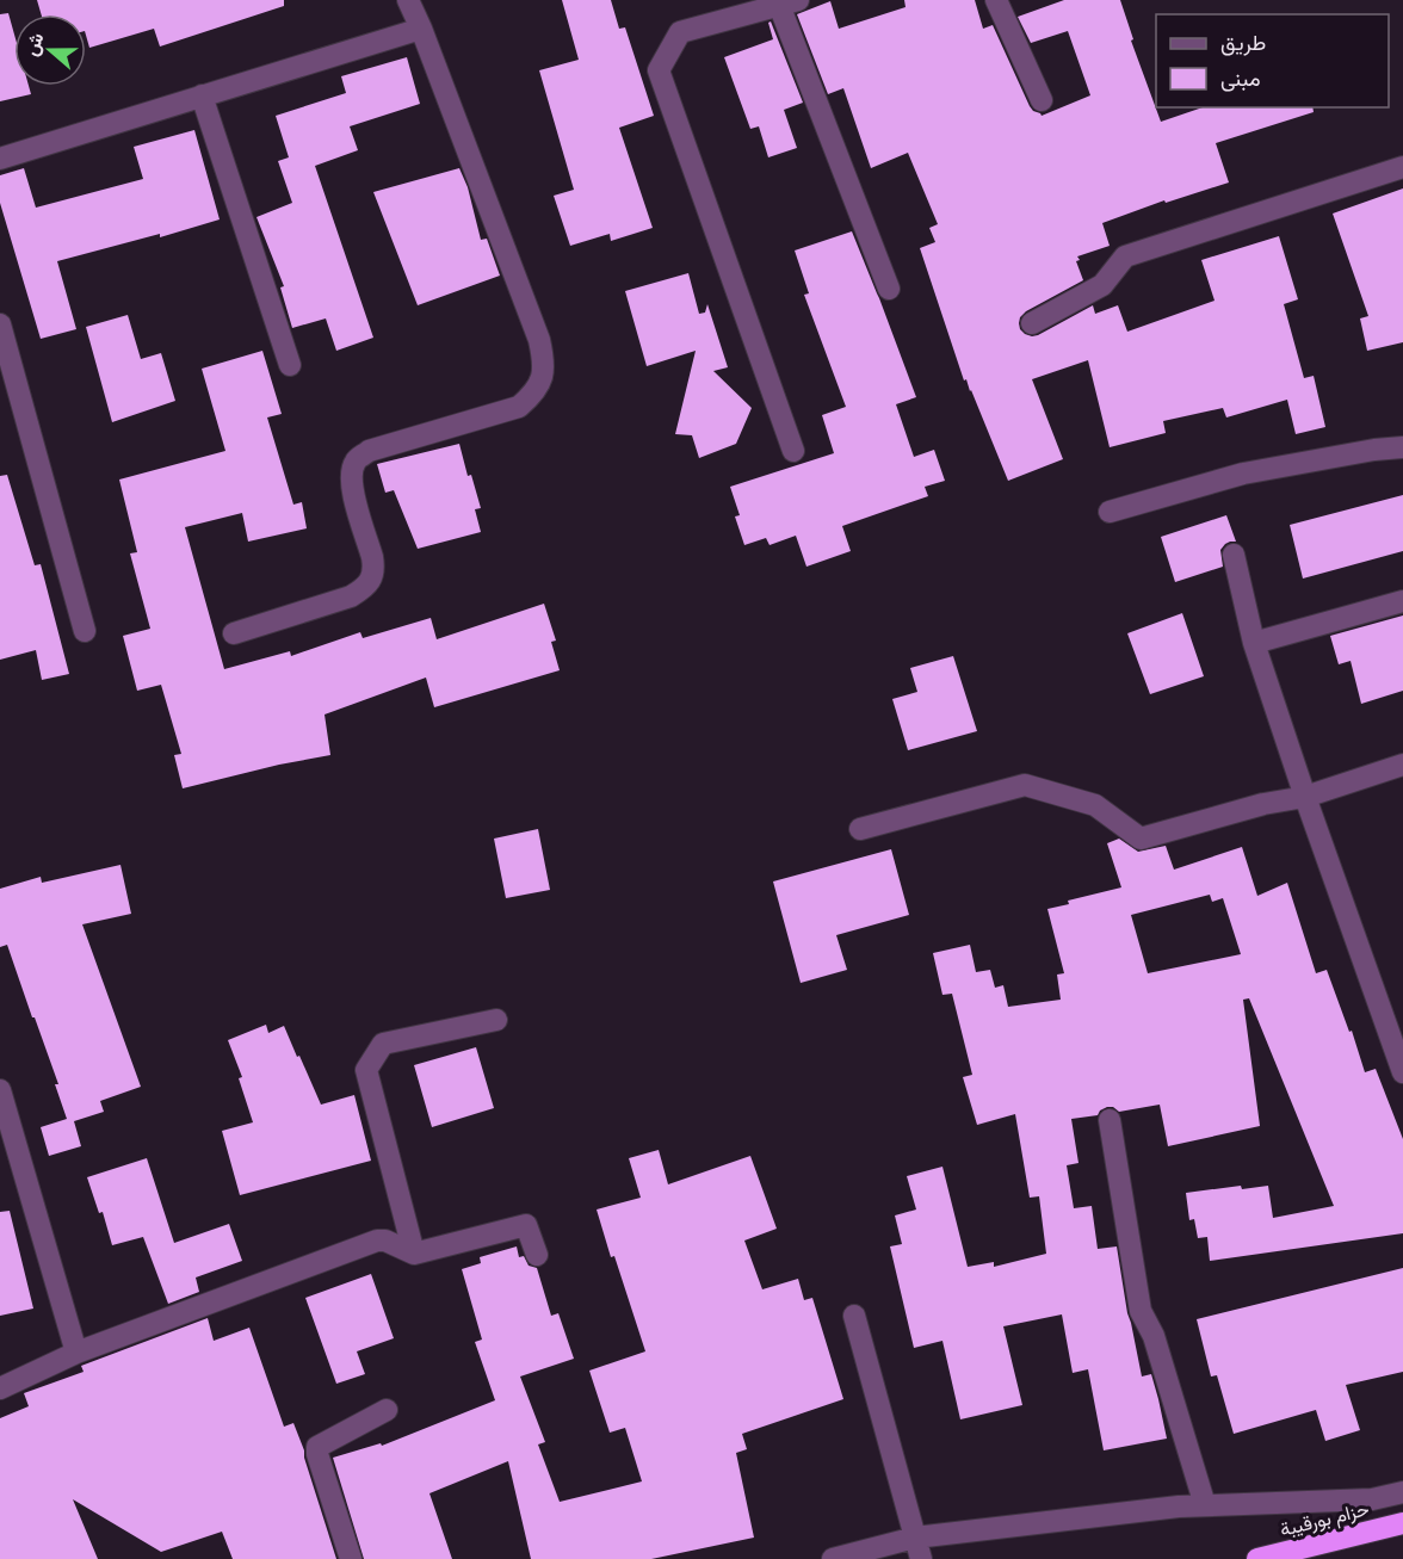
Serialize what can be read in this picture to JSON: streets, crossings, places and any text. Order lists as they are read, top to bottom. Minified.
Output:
{"streets":{"highway":["حزام بورقيبة"]},"legend":["طريق","مبنى"],"north":"left"}
